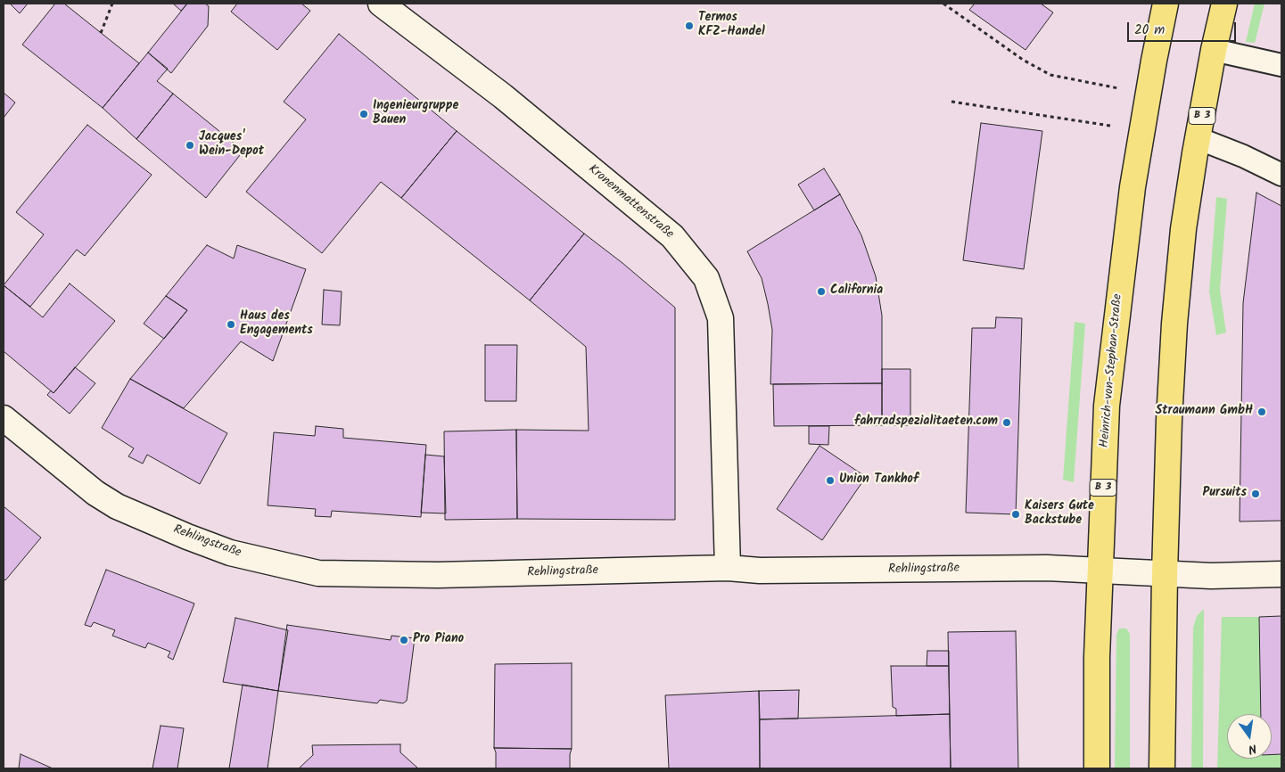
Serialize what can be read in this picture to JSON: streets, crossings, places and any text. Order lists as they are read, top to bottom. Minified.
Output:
{"streets":{"main road":["B 3","Heinrich-von-Stephan-Straße"],"street":["Kronenmattenstraße","Rehlingstraße"]},"crossings":[["B 3","Rehlingstraße"],["Kronenmattenstraße","Rehlingstraße"],["Heinrich-von-Stephan-Straße","Rehlingstraße"]],"places":["Termos KFZ-Handel","Ingenieurgruppe Bauen","Jacques' Wein-Depot","California","Haus des Engagements","Straumann GmbH","fahrradspezialitaeten.com","Union Tankhof","Pursuits","Kaisers Gute Backstube","Pro Piano"],"scale_bar":"20 m","north":"bottom"}
